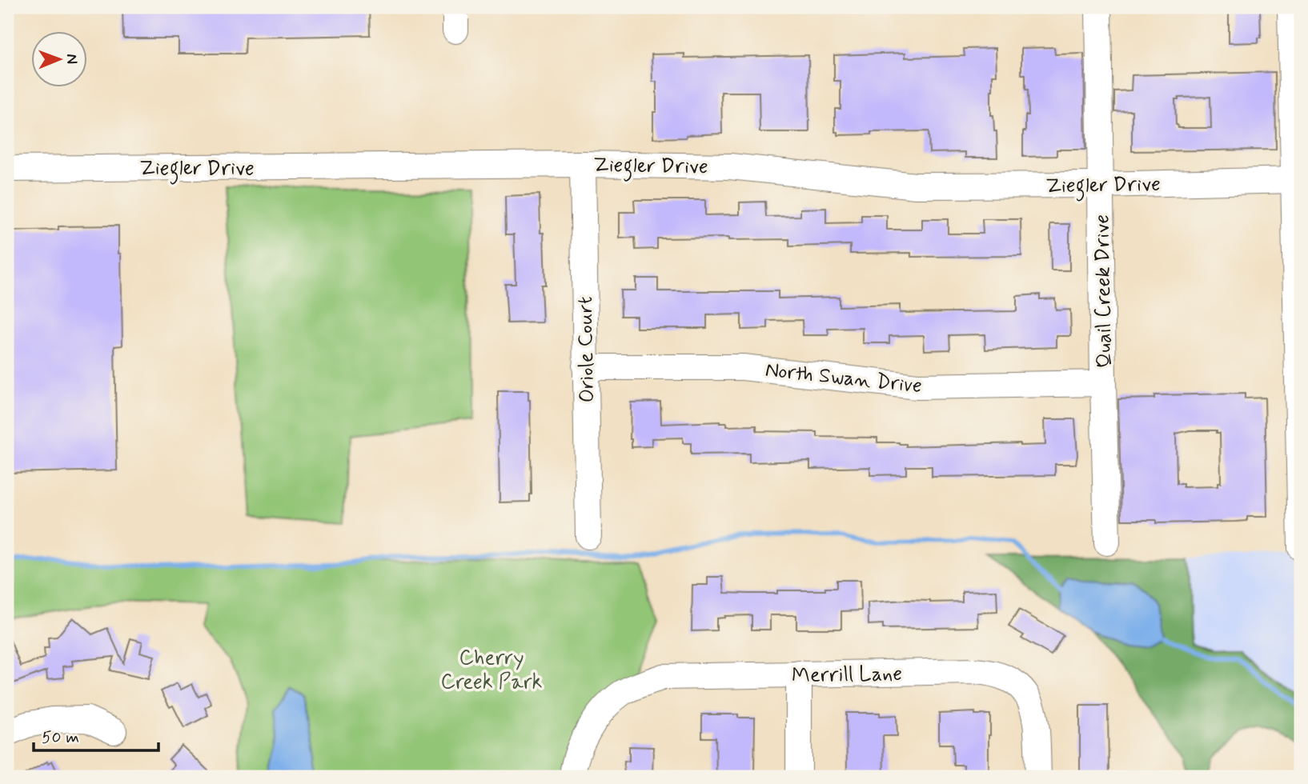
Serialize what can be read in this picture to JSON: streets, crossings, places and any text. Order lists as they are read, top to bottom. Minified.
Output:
{"streets":{"street":["Ziegler Drive","Quail Creek Drive","Oriole Court","North Swan Drive","Merrill Lane"]},"crossings":[["Ziegler Drive","Quail Creek Drive"],["Ziegler Drive","Oriole Court"],["Quail Creek Drive","North Swan Drive"],["Oriole Court","North Swan Drive"]],"parks":["Cherry Creek Park"],"scale_bar":"50 m","north":"right"}
